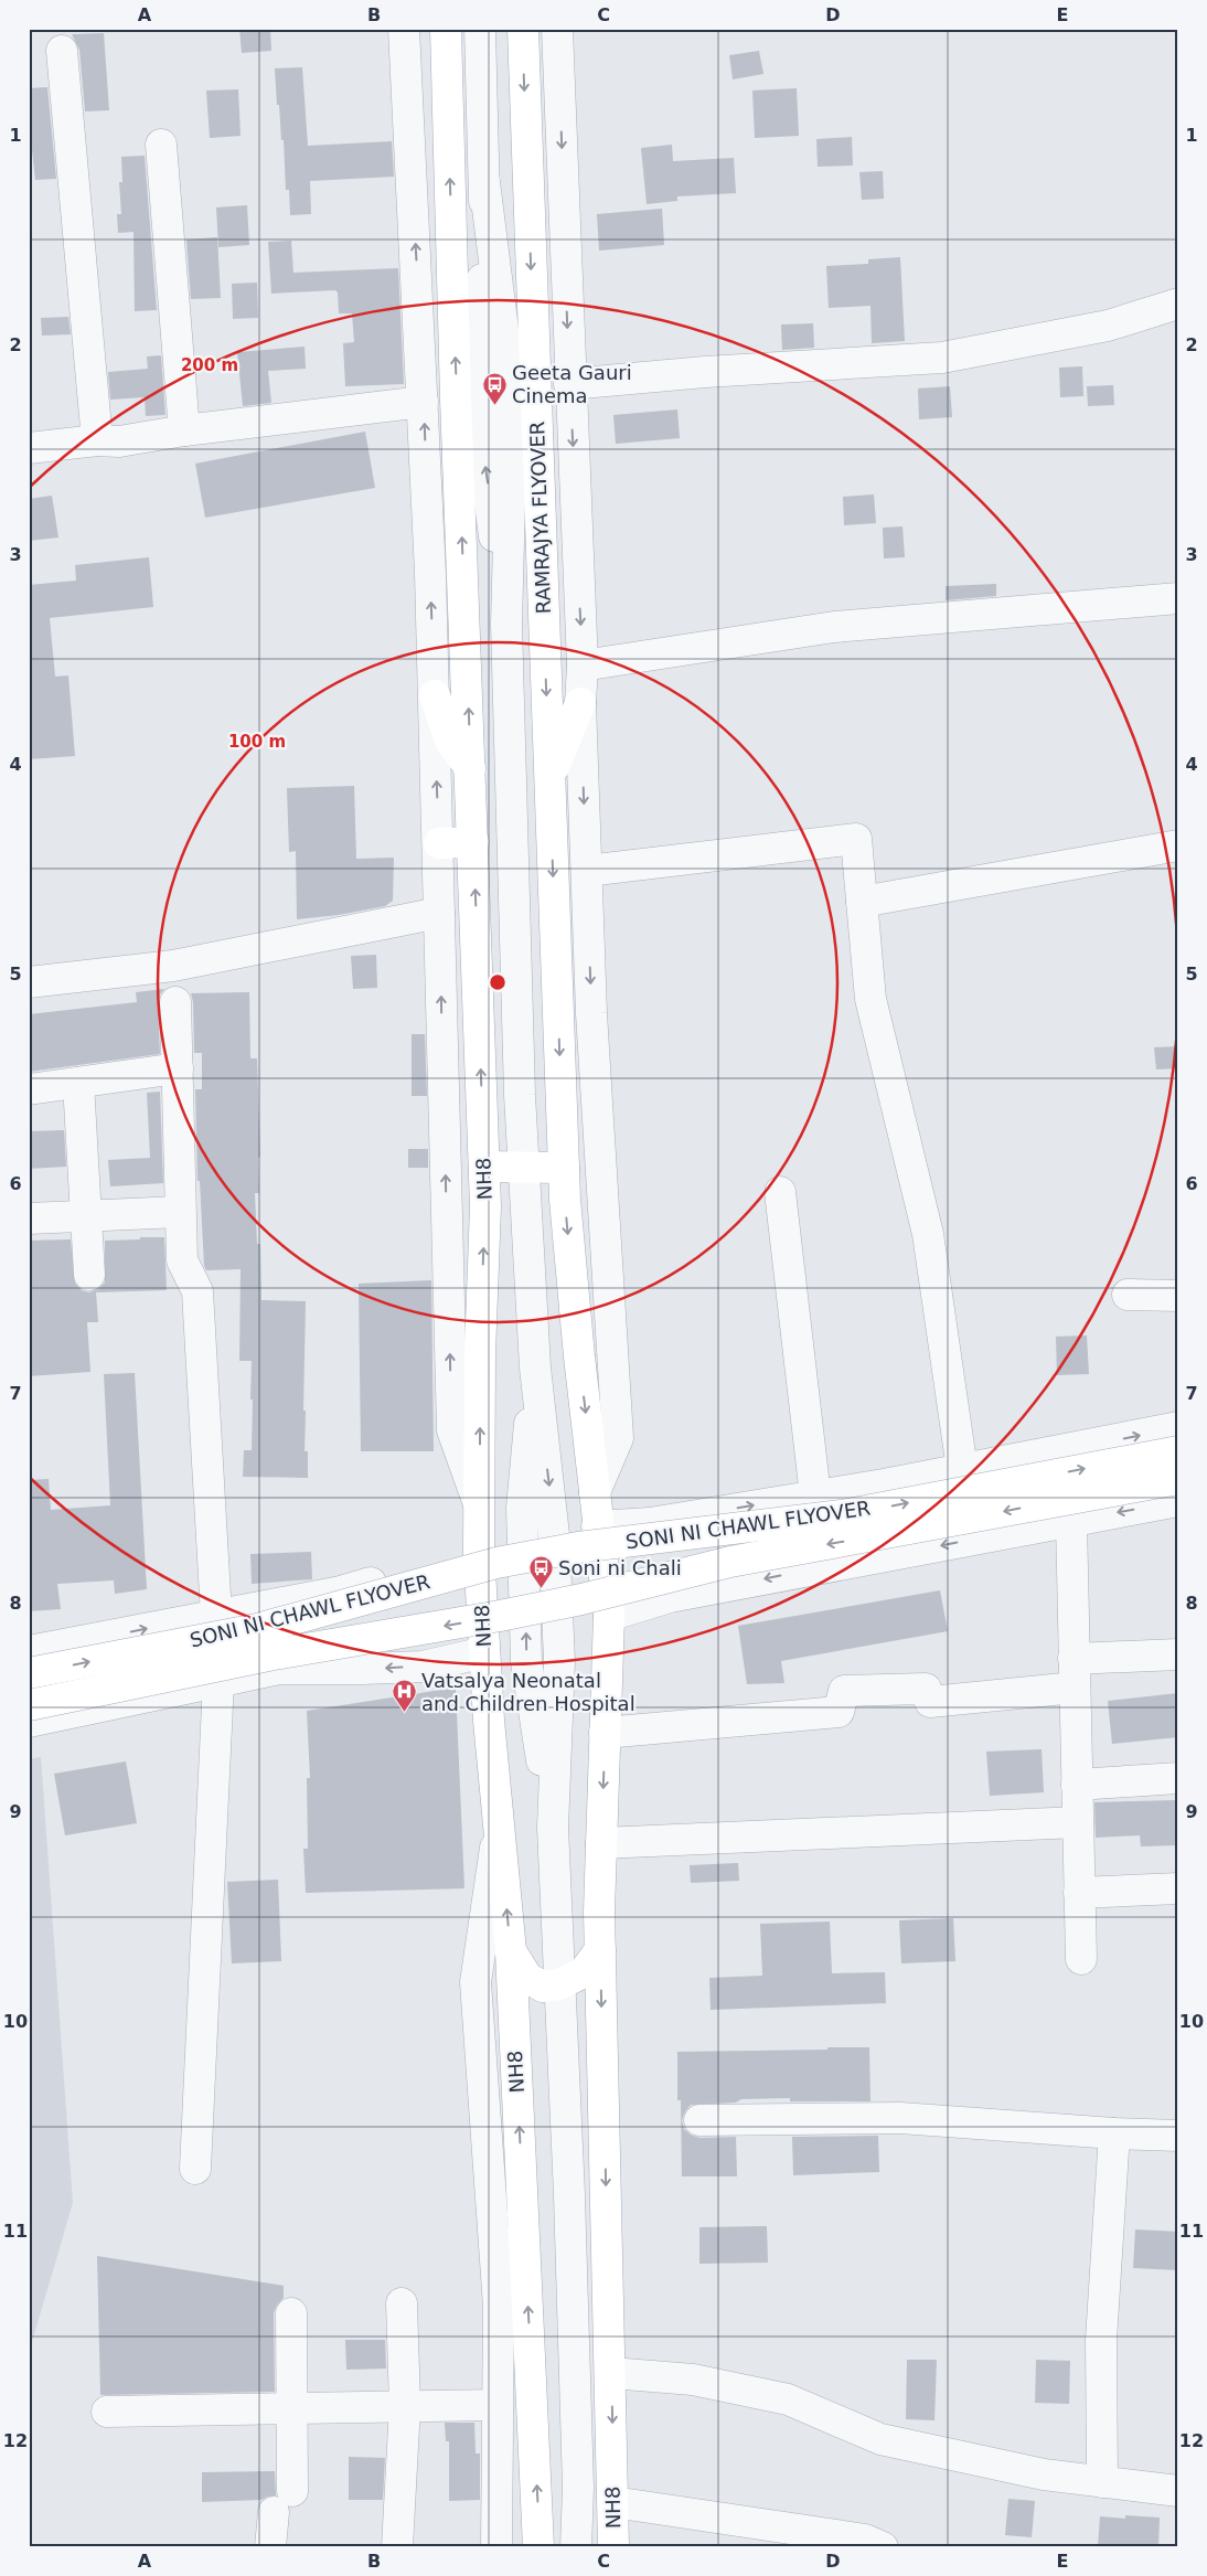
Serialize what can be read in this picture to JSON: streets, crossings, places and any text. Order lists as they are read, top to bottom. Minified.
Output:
{"streets":{"main road":["RAMRAJYA FLYOVER","NH8","SONI NI CHAWL FLYOVER"]},"crossings":[["RAMRAJYA FLYOVER","NH8"]],"places":{"bus stop":["Geeta Gauri Cinema","Soni ni Chali"],"hospital":["Vatsalya Neonatal and Children Hospital"]},"grid":{"columns":["A","B","C","D","E"],"rows":["1","2","3","4","5","6","7","8","9","10","11","12"]},"rings":["200 m","100 m"]}
